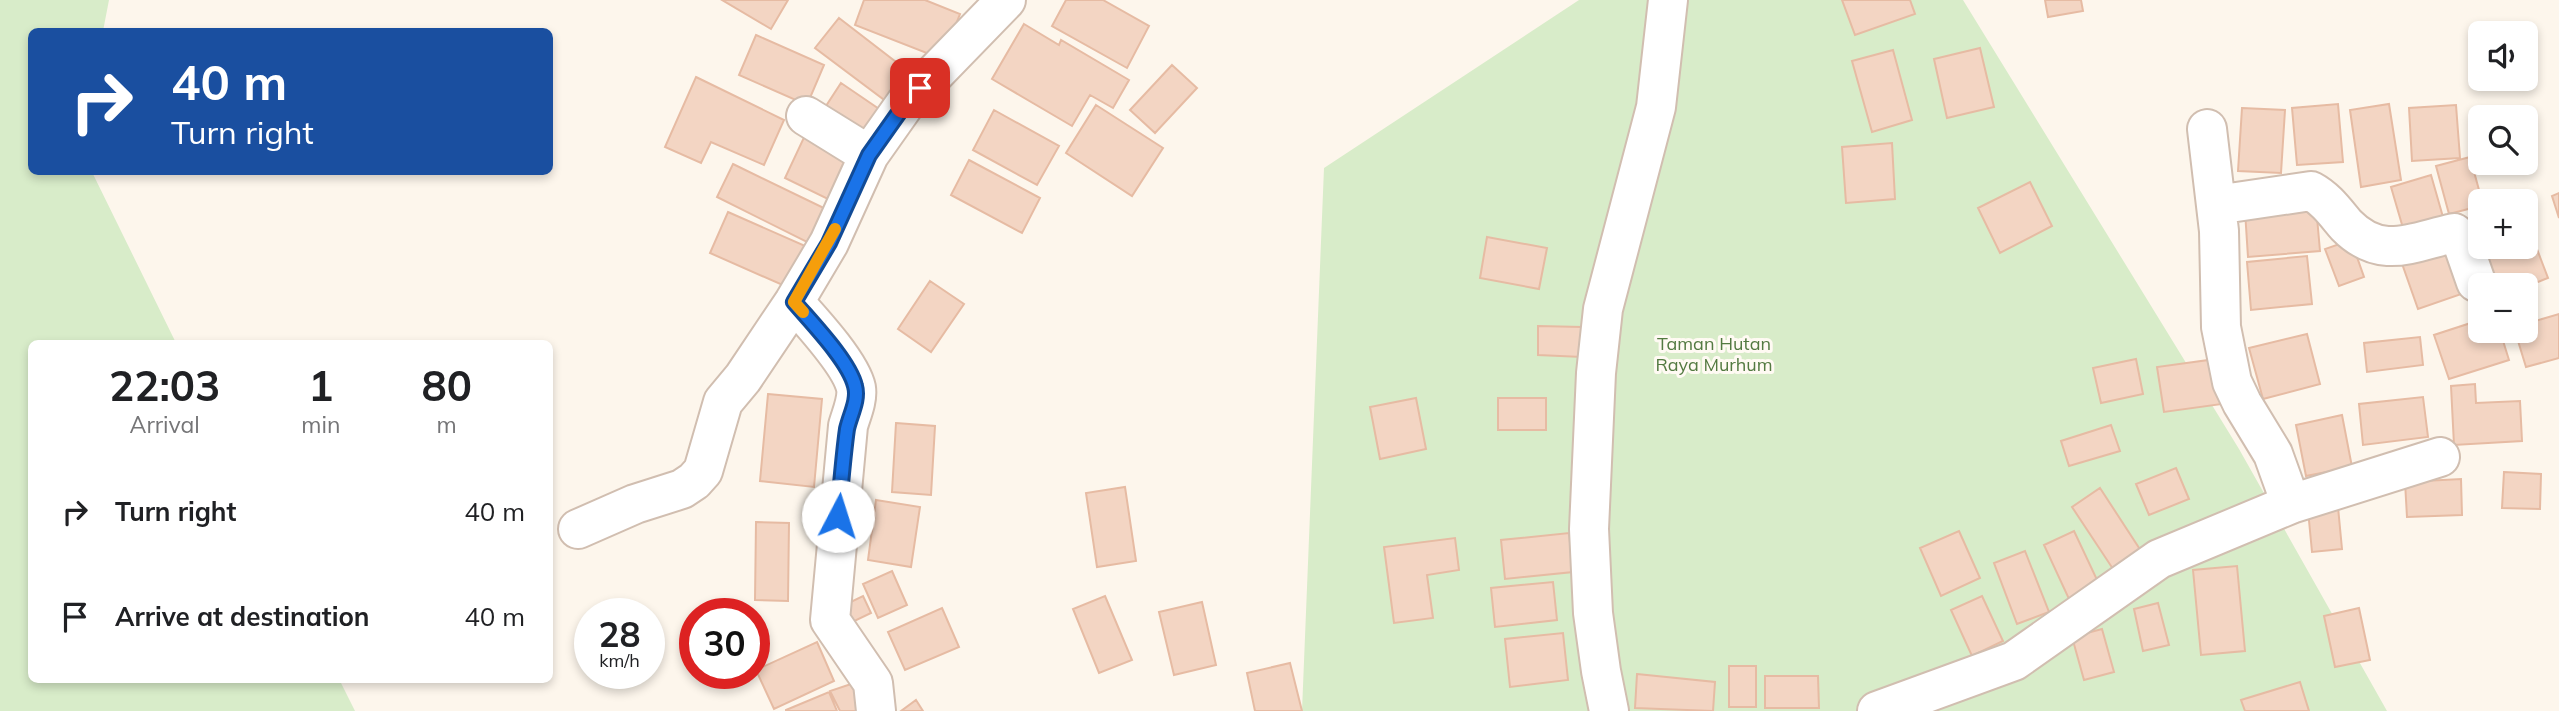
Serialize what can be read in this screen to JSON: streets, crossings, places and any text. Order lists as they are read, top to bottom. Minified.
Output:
{"parks":["Taman Hutan Raya Murhum"],"page":{"map_buttons":["+","−"],"turn":["40 m","Turn right"],"eta":["22:03","Arrival","1","min","80","m"],"list":[{"name":"Turn right","value":"40 m"},{"name":"Arrive at destination","value":"40 m"}],"speed":"28 km/h","limit":"30"}}
